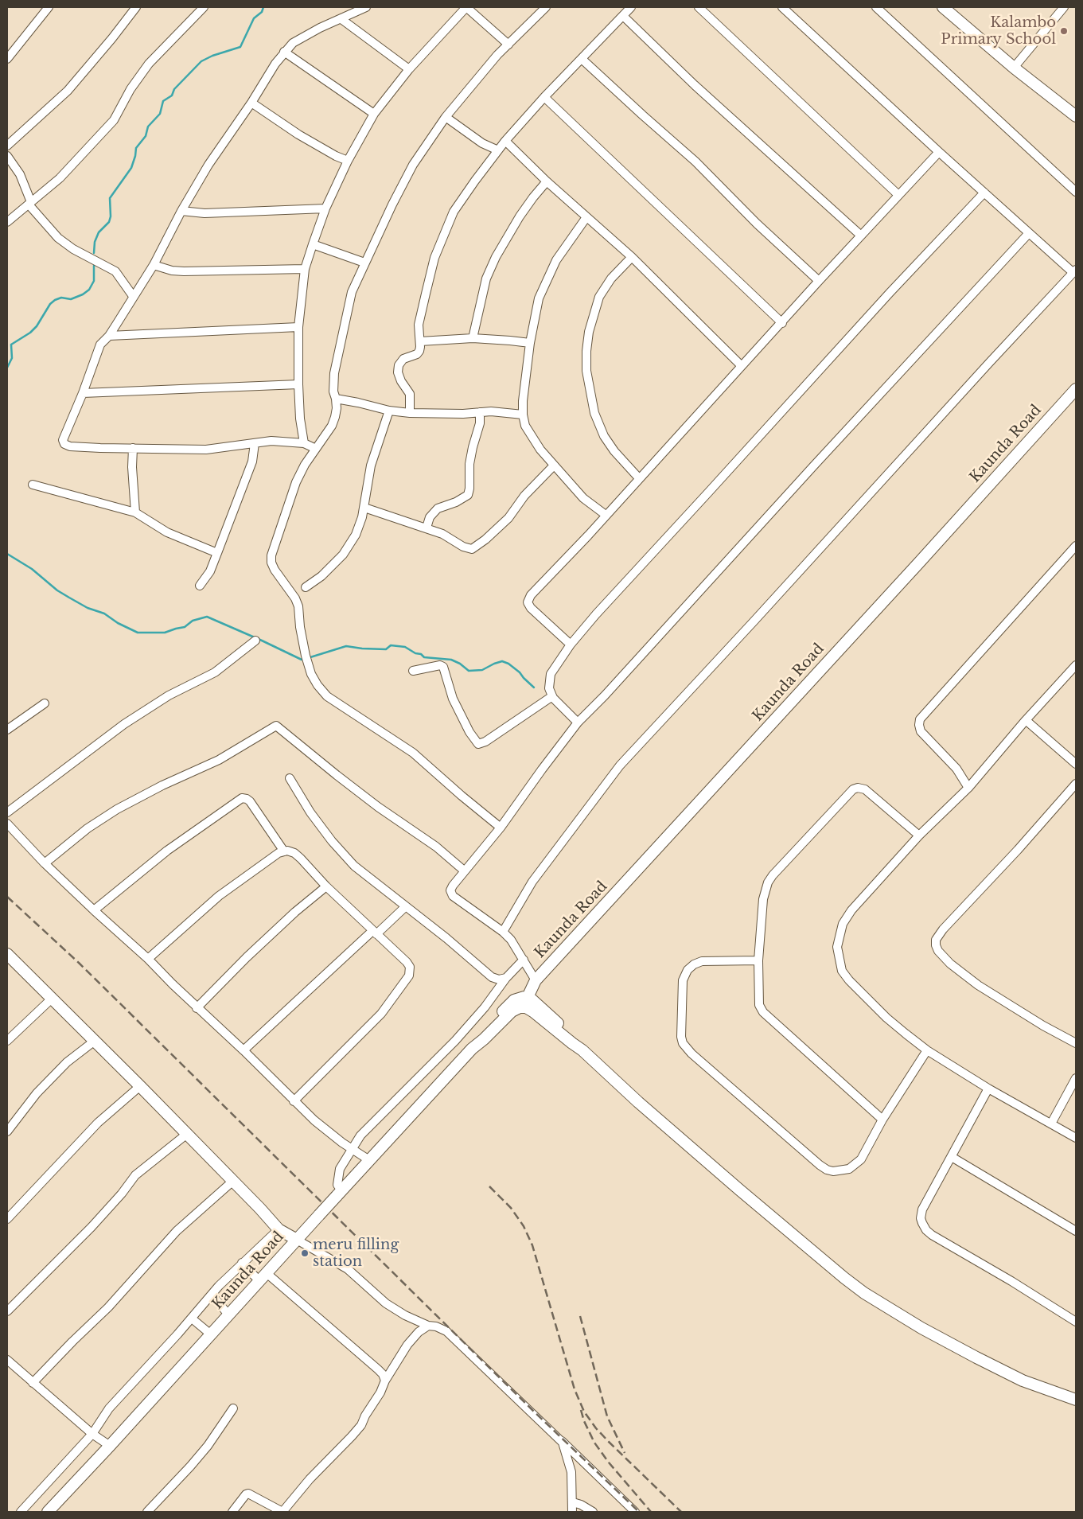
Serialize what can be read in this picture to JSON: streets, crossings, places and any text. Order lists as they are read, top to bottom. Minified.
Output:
{"streets":{"street":["Kaunda Road"]},"places":["Kalambo Primary School","meru filling station"]}
